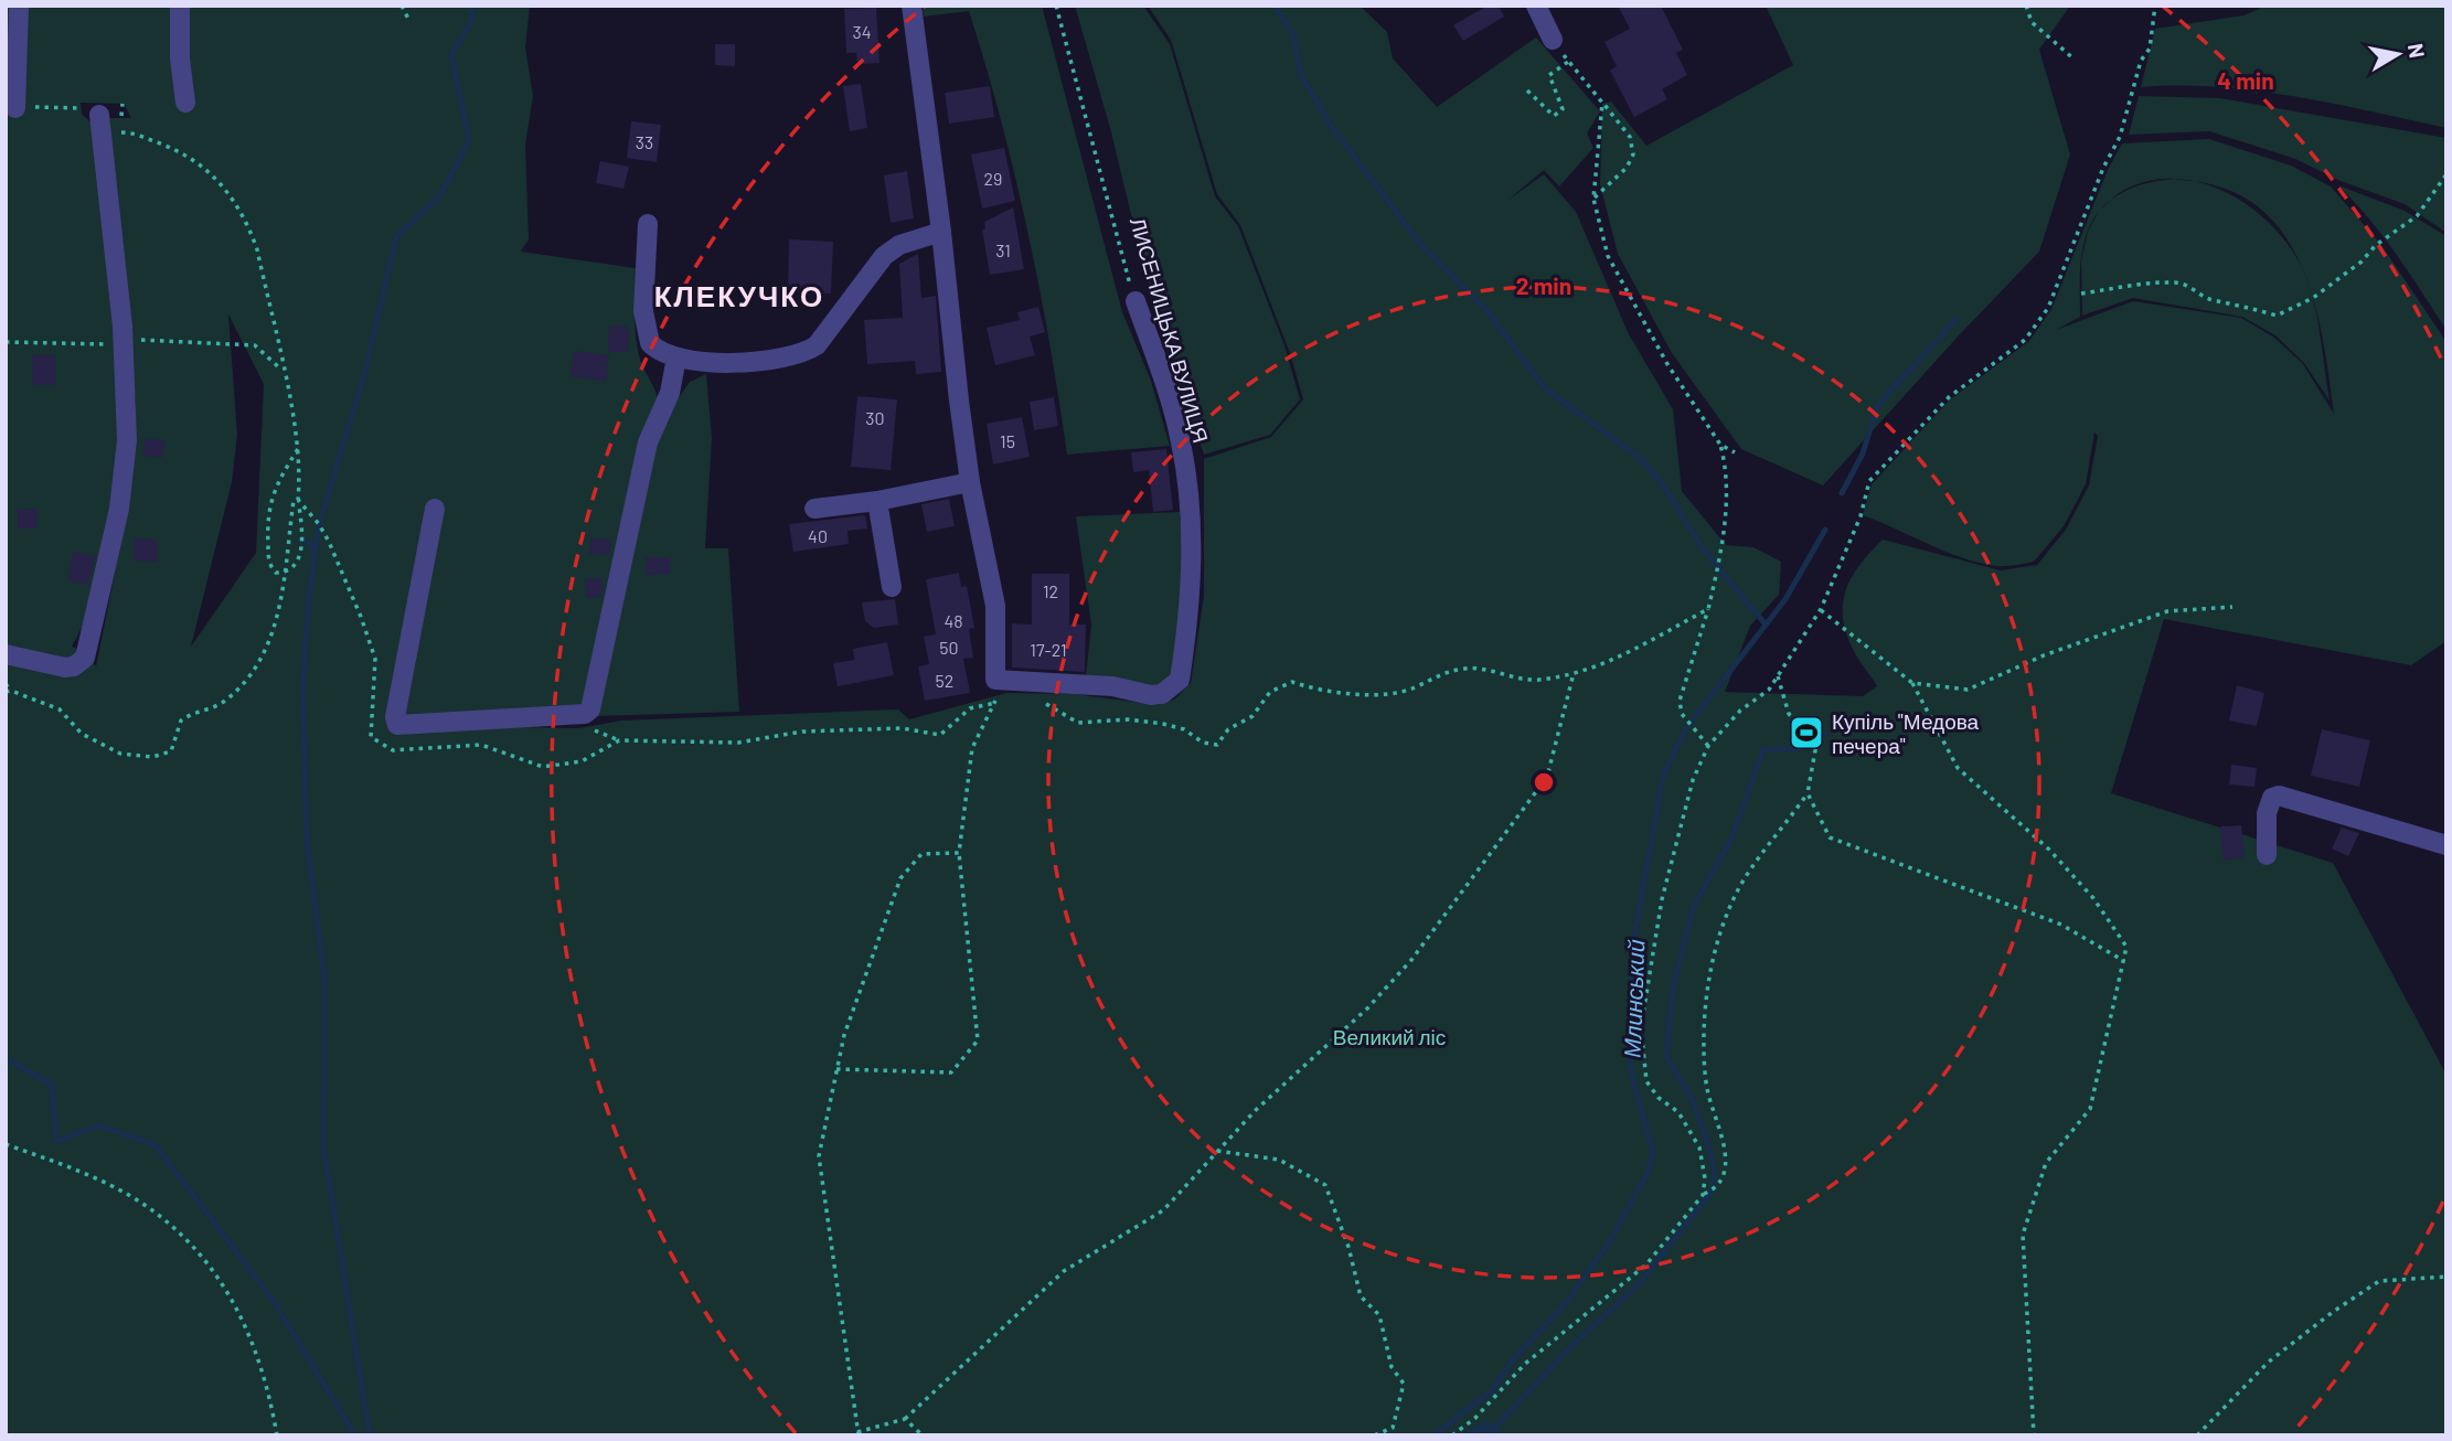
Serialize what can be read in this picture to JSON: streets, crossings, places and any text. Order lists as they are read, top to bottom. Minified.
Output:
{"streets":{"street":["ЛИСЕНИЦЬКА ВУЛИЦЯ"]},"districts":["КЛЕКУЧКО"],"water":["Млинський"],"parks":["Великий ліс"],"places":{"sports":["Купіль \"Медова печера\""]},"house_numbers":["34","33","29","31","30","15","40","12","48","50","17-21","52"],"north":"right","rings":["4 min","2 min"]}
